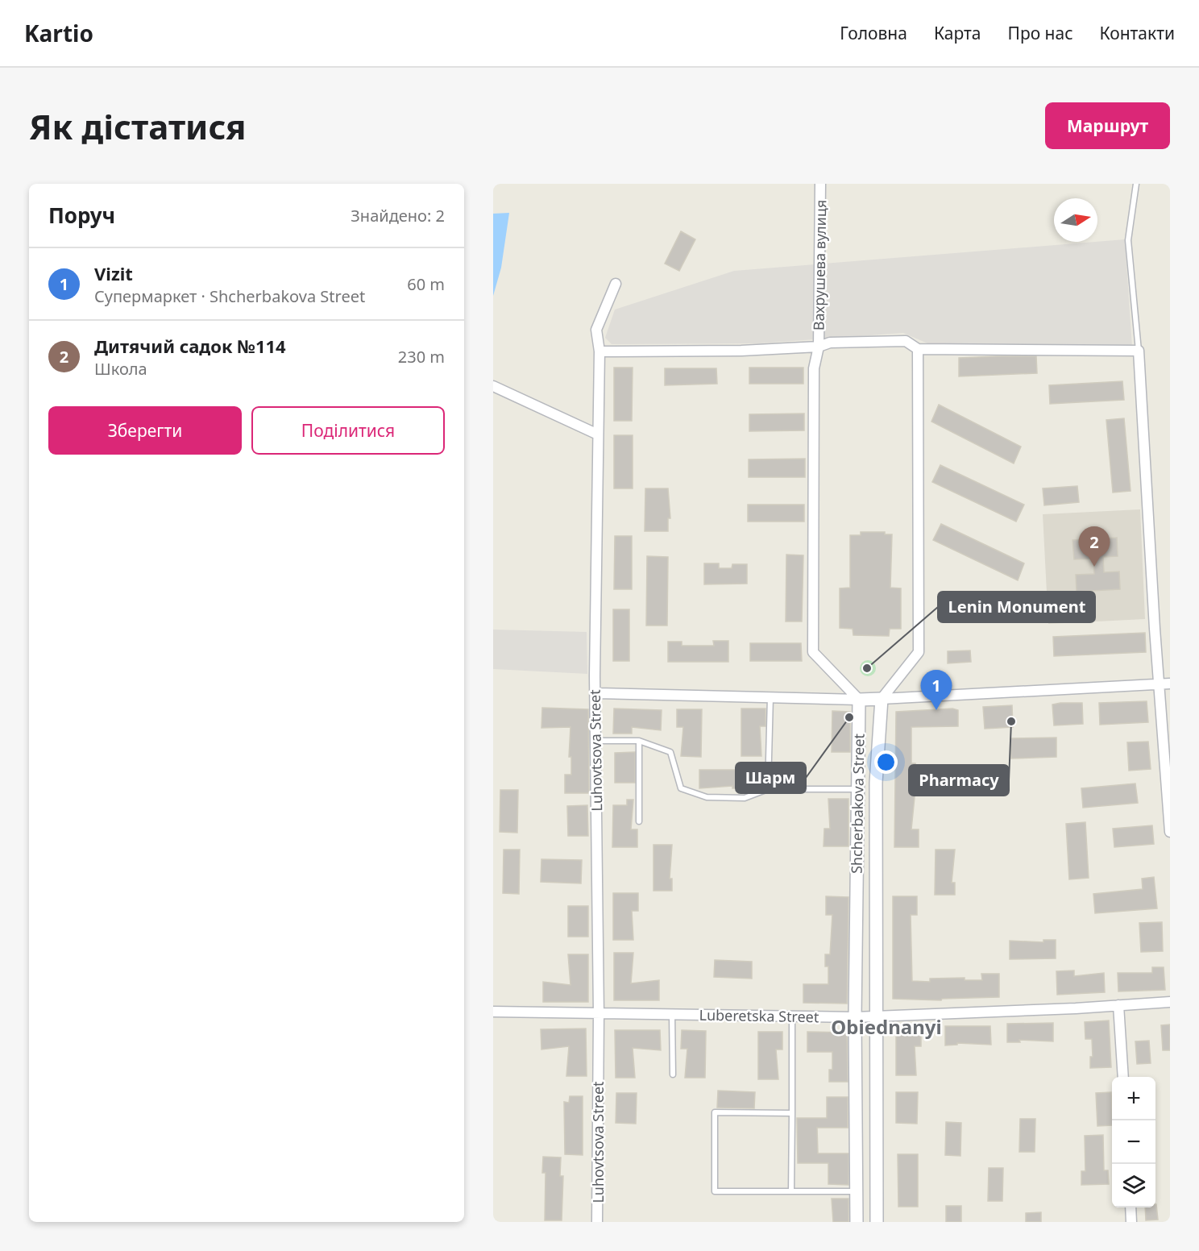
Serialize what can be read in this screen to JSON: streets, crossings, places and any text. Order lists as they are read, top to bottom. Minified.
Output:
{"streets":{"street":["Вахрушева вулиця","Luhovtsova Street","Shcherbakova Street","Luberetska Street"]},"crossings":[["Luhovtsova Street","Luberetska Street"],["Shcherbakova Street","Luberetska Street"]],"districts":["Obiednanyi"],"places":["Lenin Monument","Шарм","Pharmacy"],"north":"right","page":{"header":"Kartio","nav":["Головна","Карта","Про нас","Контакти"],"buttons":["Маршрут",["Зберегти","Поділитися"]],"title":"Як дістатися","heading":["Поруч","Знайдено: 2"],"list":[{"mark":"1","name":"Vizit","note":"Супермаркет · Shcherbakova Street","value":"60 m"},{"mark":"2","name":"Дитячий садок №114","note":"Школа","value":"230 m"}],"pins":["2","1"],"map_buttons":["+","−"]}}
